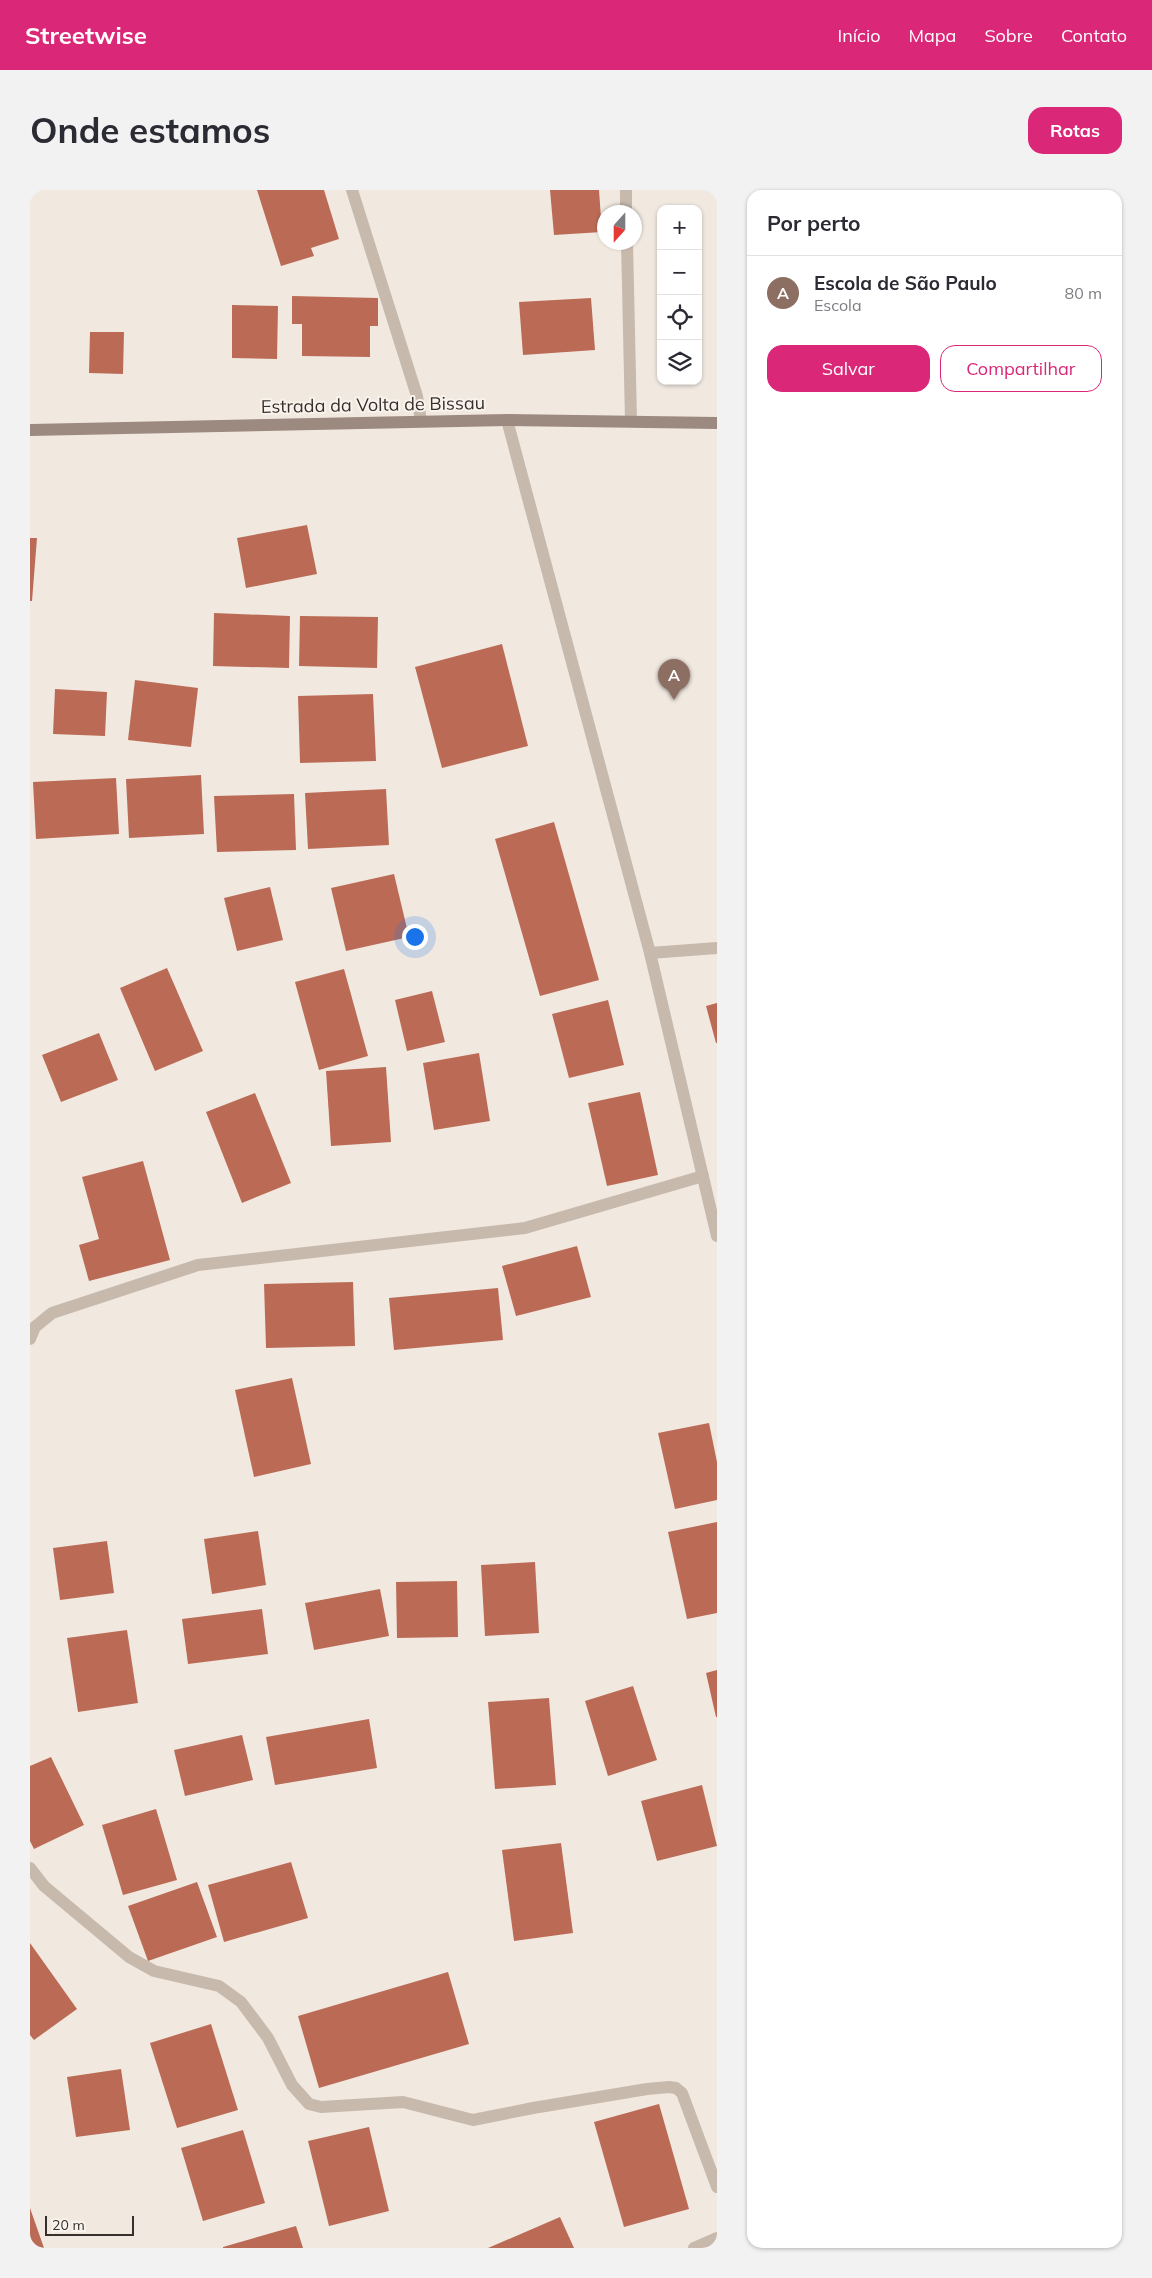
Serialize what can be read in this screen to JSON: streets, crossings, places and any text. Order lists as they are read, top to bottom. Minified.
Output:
{"streets":{"main road":["Estrada da Volta de Bissau"]},"scale_bar":"20 m","north":"bottom","page":{"header":"Streetwise","nav":["Início","Mapa","Sobre","Contato"],"buttons":["Rotas",["Salvar","Compartilhar"]],"title":"Onde estamos","heading":"Por perto","map_buttons":["+","−"],"list":[{"mark":"A","name":"Escola de São Paulo","note":"Escola","value":"80 m"}],"pins":"A","scale":"20 m"}}
